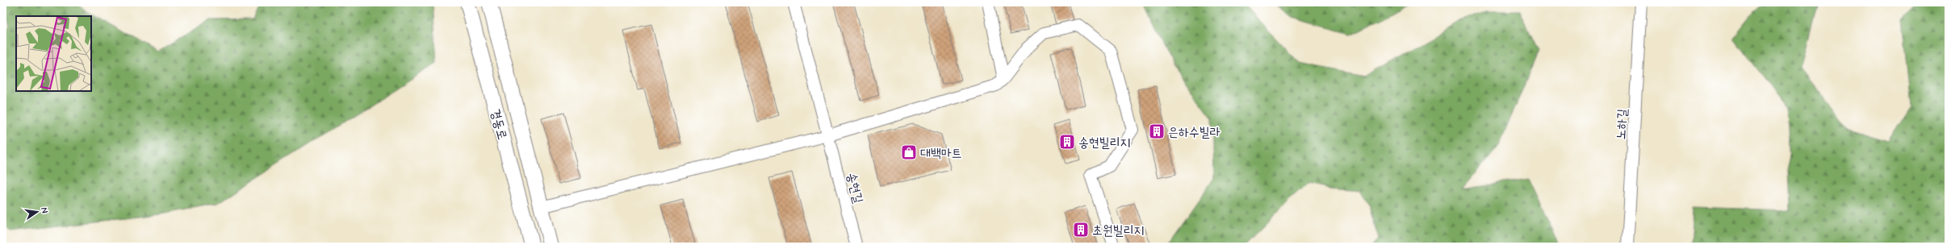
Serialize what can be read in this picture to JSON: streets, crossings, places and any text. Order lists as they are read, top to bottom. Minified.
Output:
{"streets":{"street":["경동로","노하길","송현길"]},"places":{"building":["은하수빌라","송현빌리지","초원빌리지"],"shop":["대백마트"]},"north":"right"}
